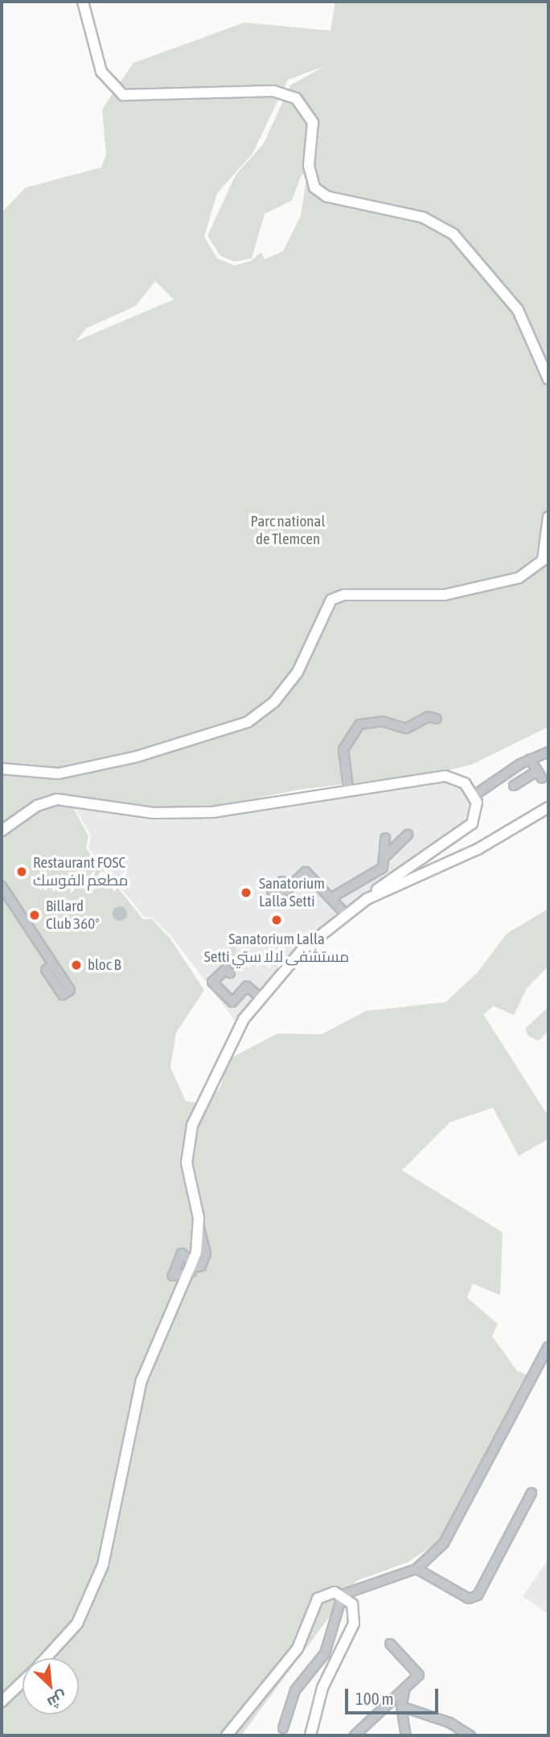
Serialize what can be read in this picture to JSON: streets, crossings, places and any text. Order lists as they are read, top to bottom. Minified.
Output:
{"parks":["Parc national de Tlemcen"],"places":["Restaurant FOSC مطعم الفوسك","Sanatorium Lalla Setti","Billard Club 360°","Sanatorium Lalla Setti مستشفى لالا ستي","bloc B"],"scale_bar":"100 m","north":"bottom right"}
